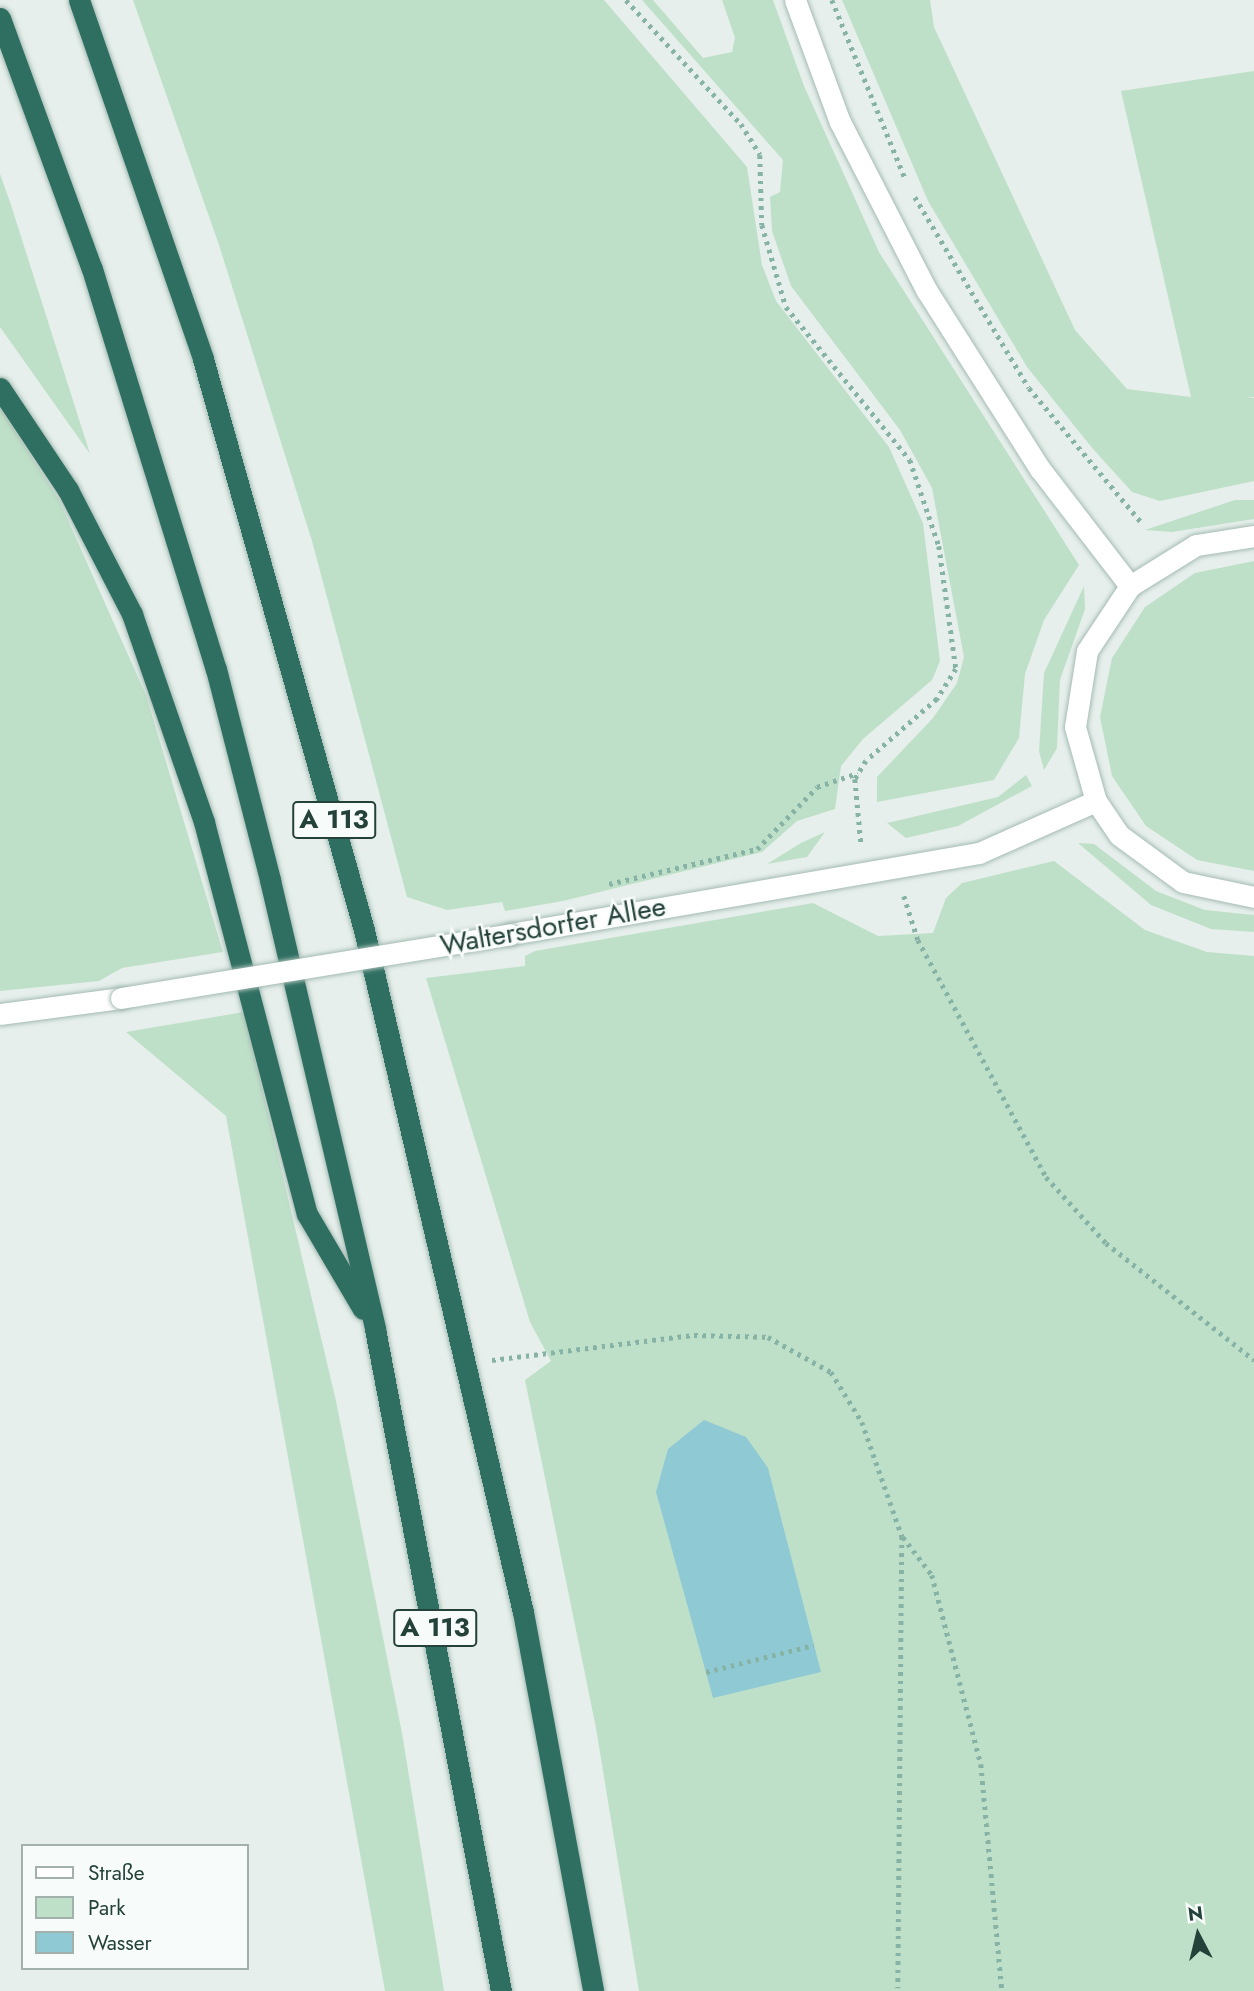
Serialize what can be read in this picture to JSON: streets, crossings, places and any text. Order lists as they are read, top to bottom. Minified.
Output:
{"streets":{"highway":["A 113"],"street":["Waltersdorfer Allee"]},"legend":["Straße","Park","Wasser"],"north":"top"}
